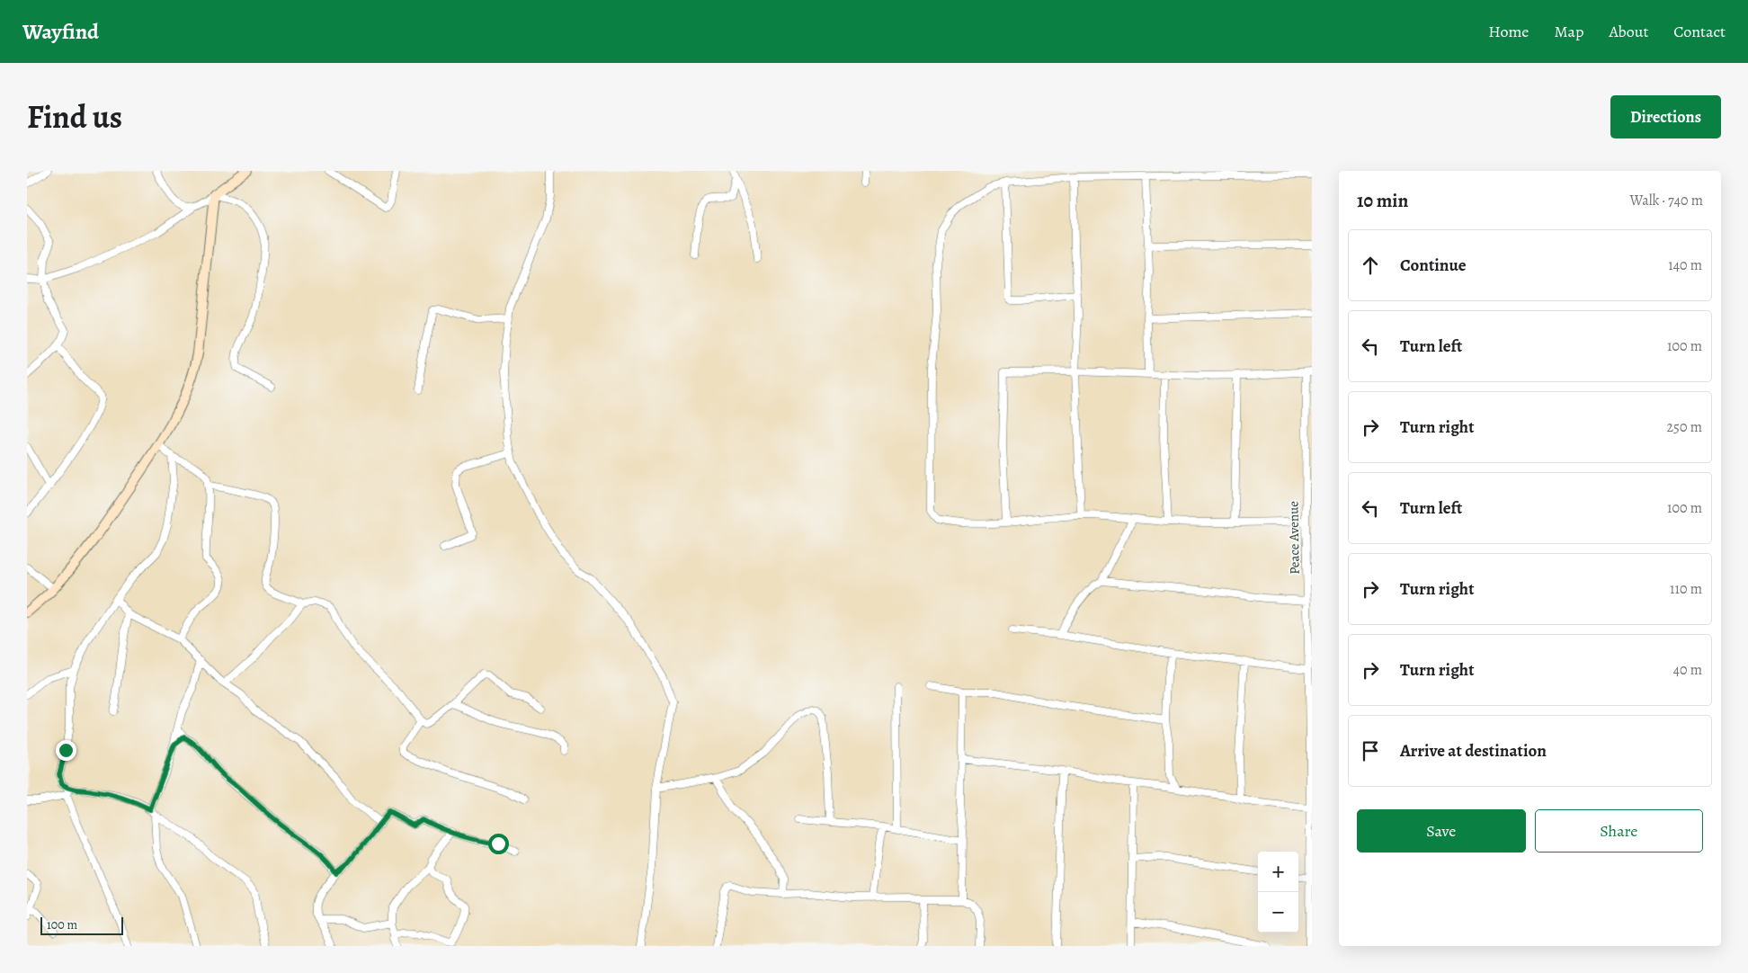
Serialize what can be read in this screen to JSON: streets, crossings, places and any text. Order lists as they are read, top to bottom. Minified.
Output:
{"streets":{"street":["Peace Avenue"]},"scale_bar":"100 m","page":{"header":"Wayfind","nav":["Home","Map","About","Contact"],"title":"Find us","buttons":["Directions",["Save","Share"]],"heading":["10 min","Walk · 740 m"],"list":[["Continue","140 m"],["Turn left","100 m"],["Turn right","250 m"],["Turn left","100 m"],["Turn right","110 m"],["Turn right","40 m"],"Arrive at destination"],"map_buttons":["+","−"],"scale":"100 m"}}
